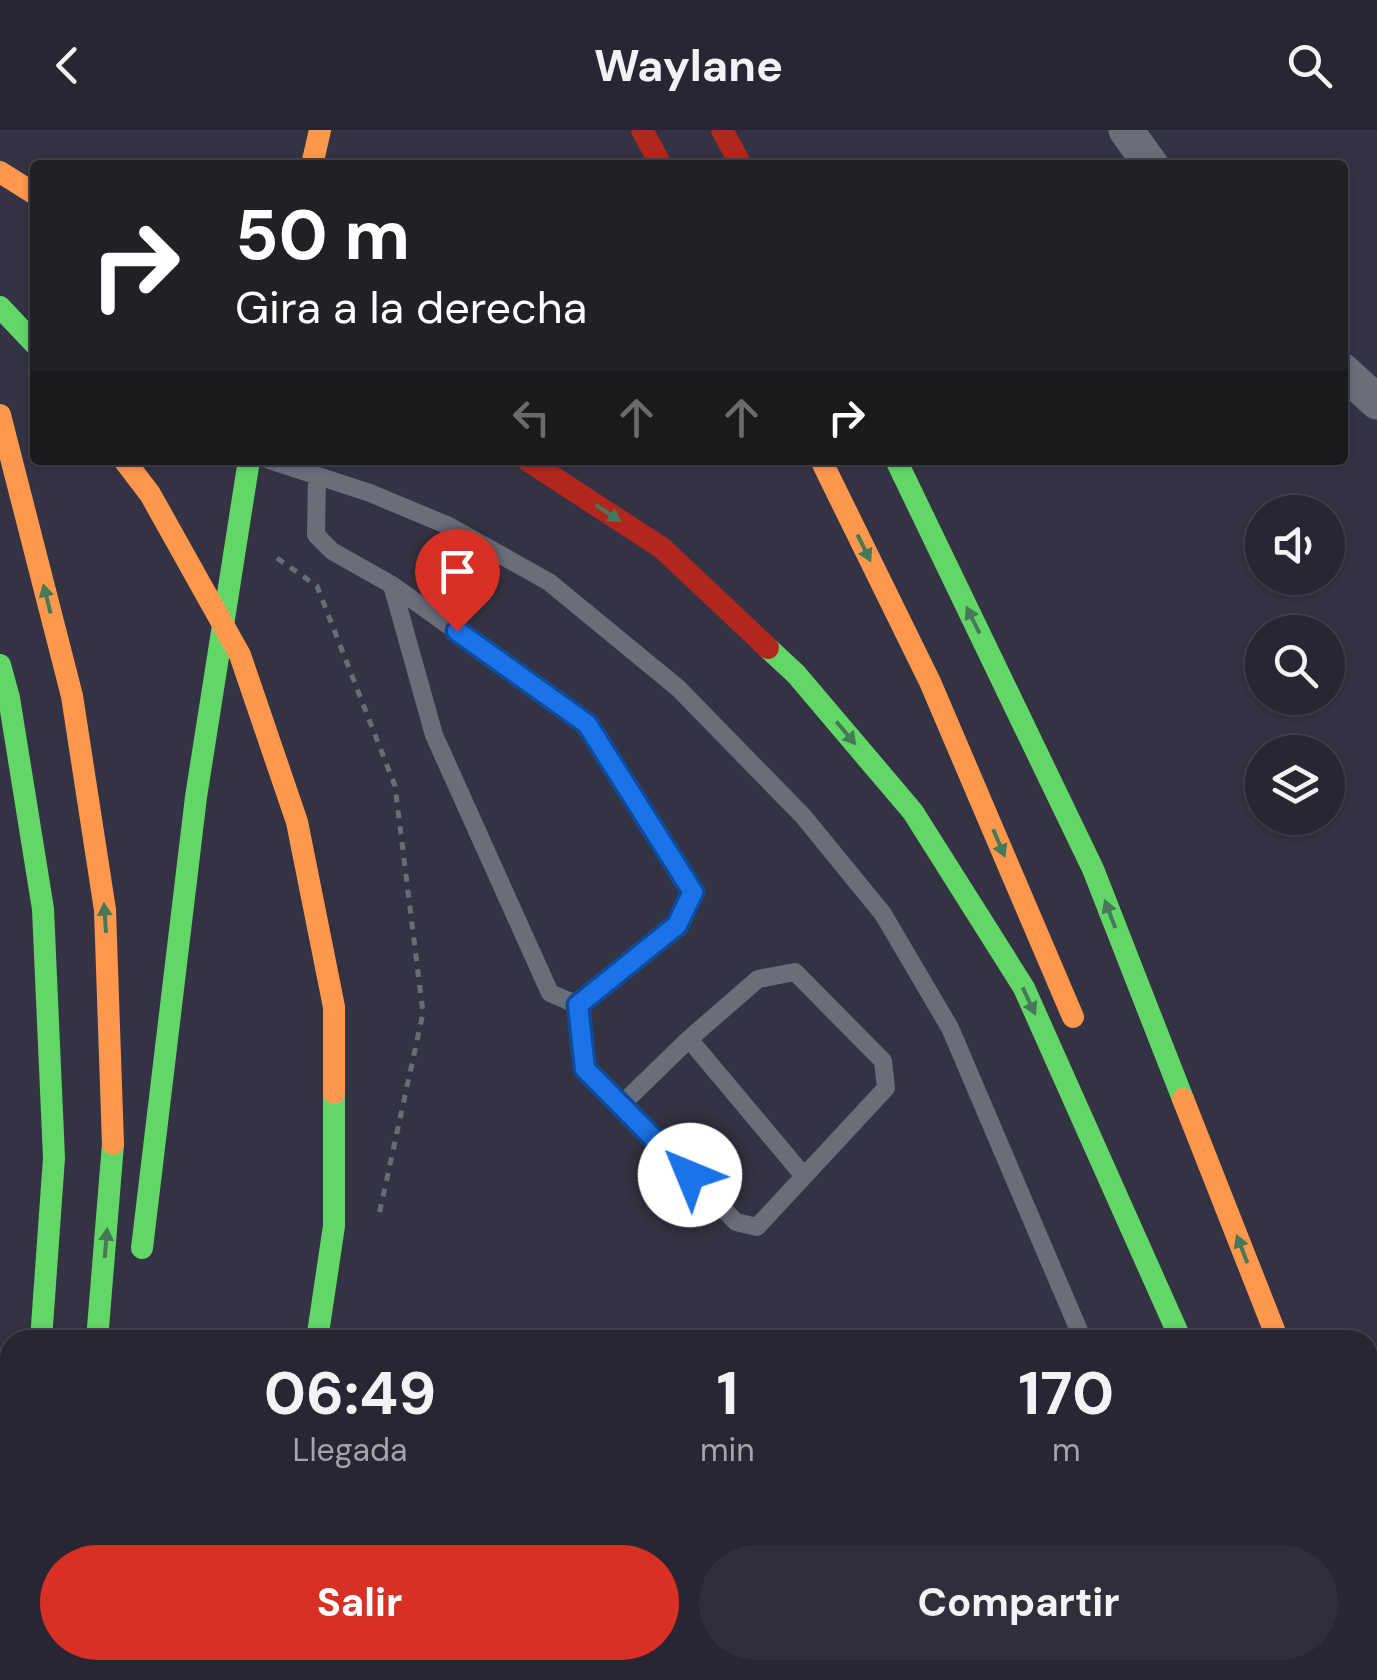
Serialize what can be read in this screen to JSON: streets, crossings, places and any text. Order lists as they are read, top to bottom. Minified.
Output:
{"page":{"header":"Waylane","turn":["50 m","Gira a la derecha"],"eta":["06:49","Llegada","1","min","170","m"],"buttons":["Salir","Compartir"]}}
